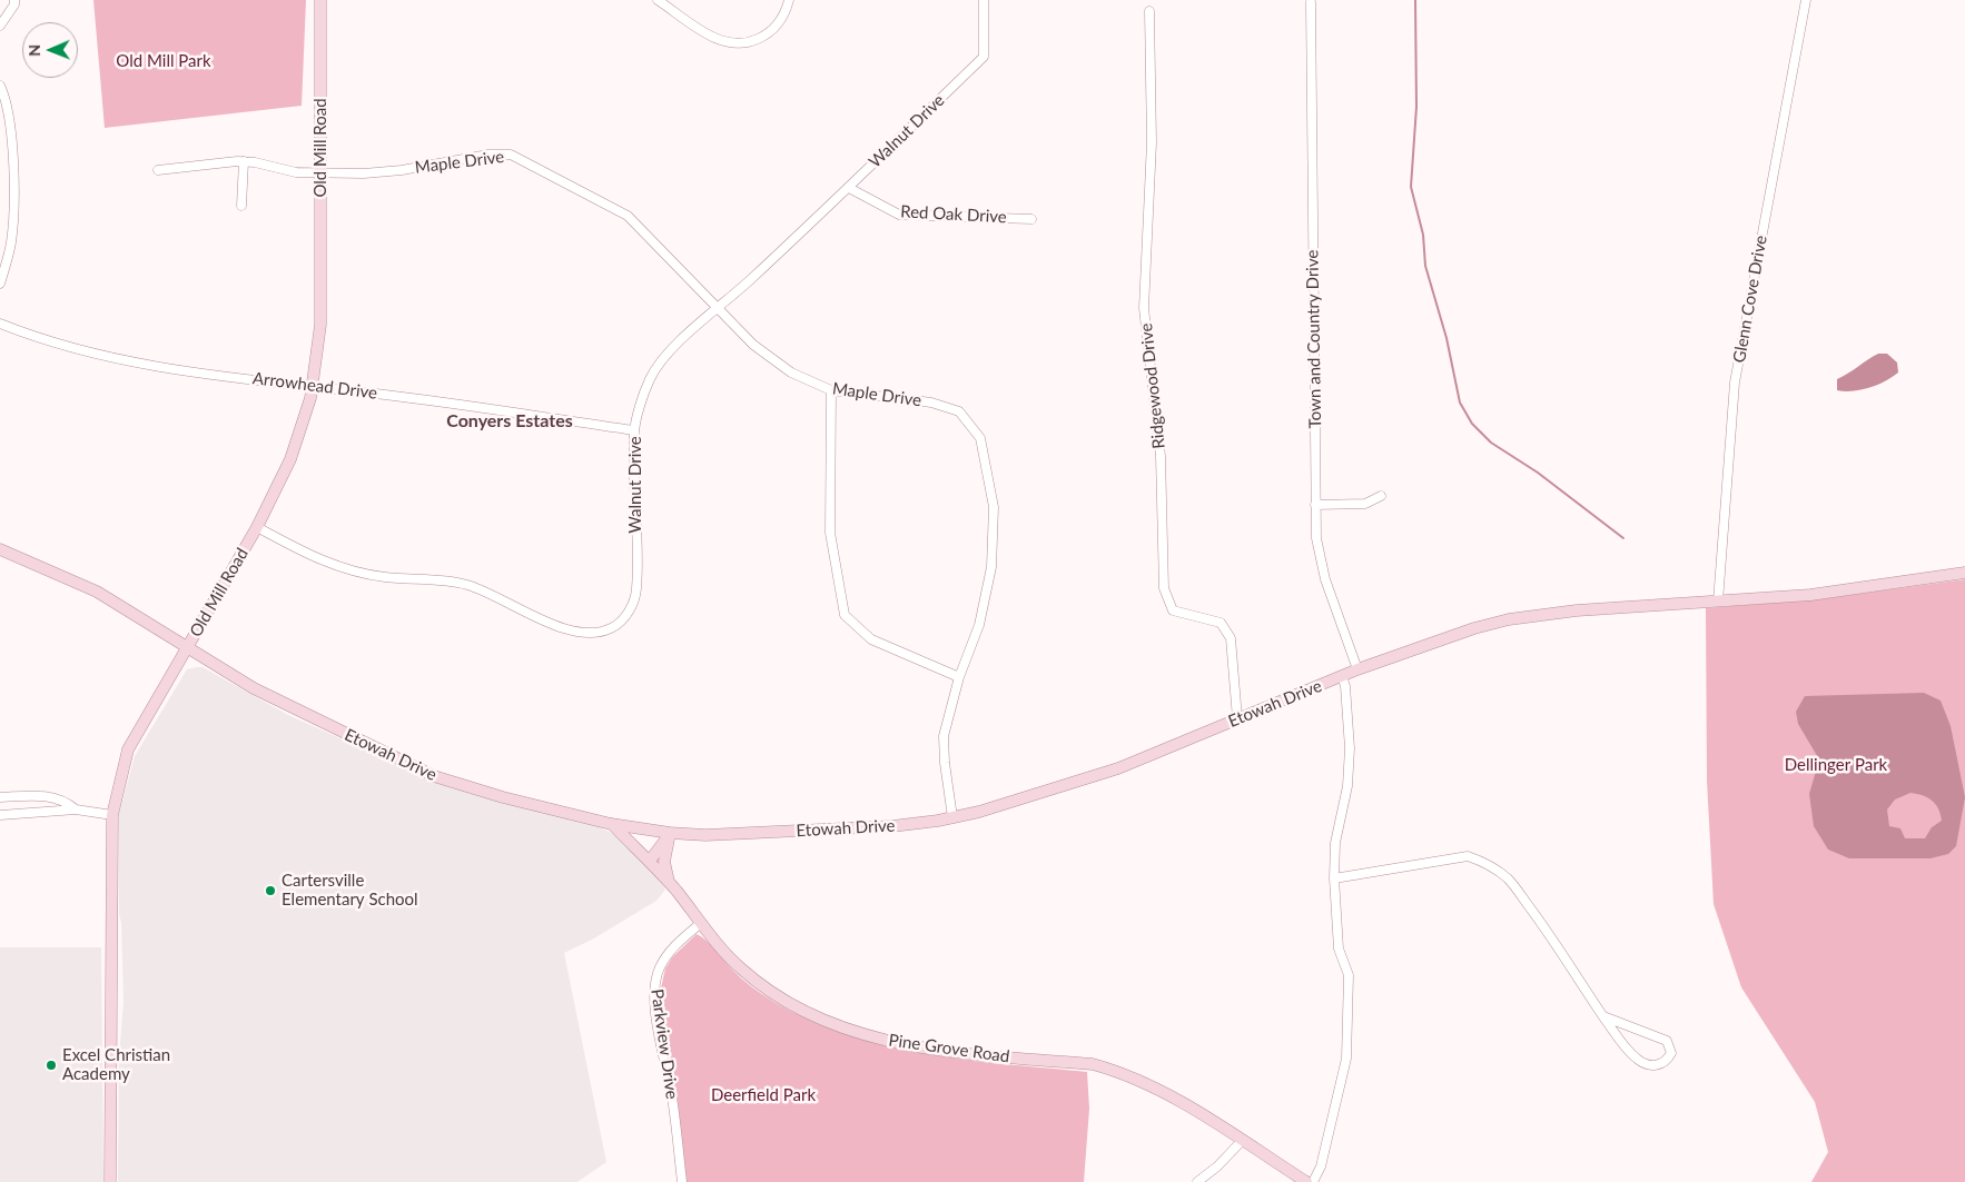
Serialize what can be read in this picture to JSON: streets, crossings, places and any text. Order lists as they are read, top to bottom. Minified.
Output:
{"streets":{"street":["Walnut Drive","Old Mill Road","Maple Drive","Red Oak Drive","Glenn Cove Drive","Town and Country Drive","Arrowhead Drive","Ridgewood Drive","Etowah Drive","Parkview Drive","Pine Grove Road"]},"crossings":[["Walnut Drive","Old Mill Road"],["Walnut Drive","Maple Drive"],["Walnut Drive","Red Oak Drive"],["Walnut Drive","Arrowhead Drive"],["Old Mill Road","Maple Drive"],["Old Mill Road","Arrowhead Drive"],["Old Mill Road","Etowah Drive"],["Maple Drive","Etowah Drive"],["Glenn Cove Drive","Etowah Drive"],["Town and Country Drive","Etowah Drive"],["Ridgewood Drive","Etowah Drive"],["Etowah Drive","Pine Grove Road"],["Parkview Drive","Pine Grove Road"]],"districts":["Conyers Estates"],"parks":["Old Mill Park","Dellinger Park","Deerfield Park"],"places":["Cartersville Elementary School","Excel Christian Academy"],"north":"left"}
